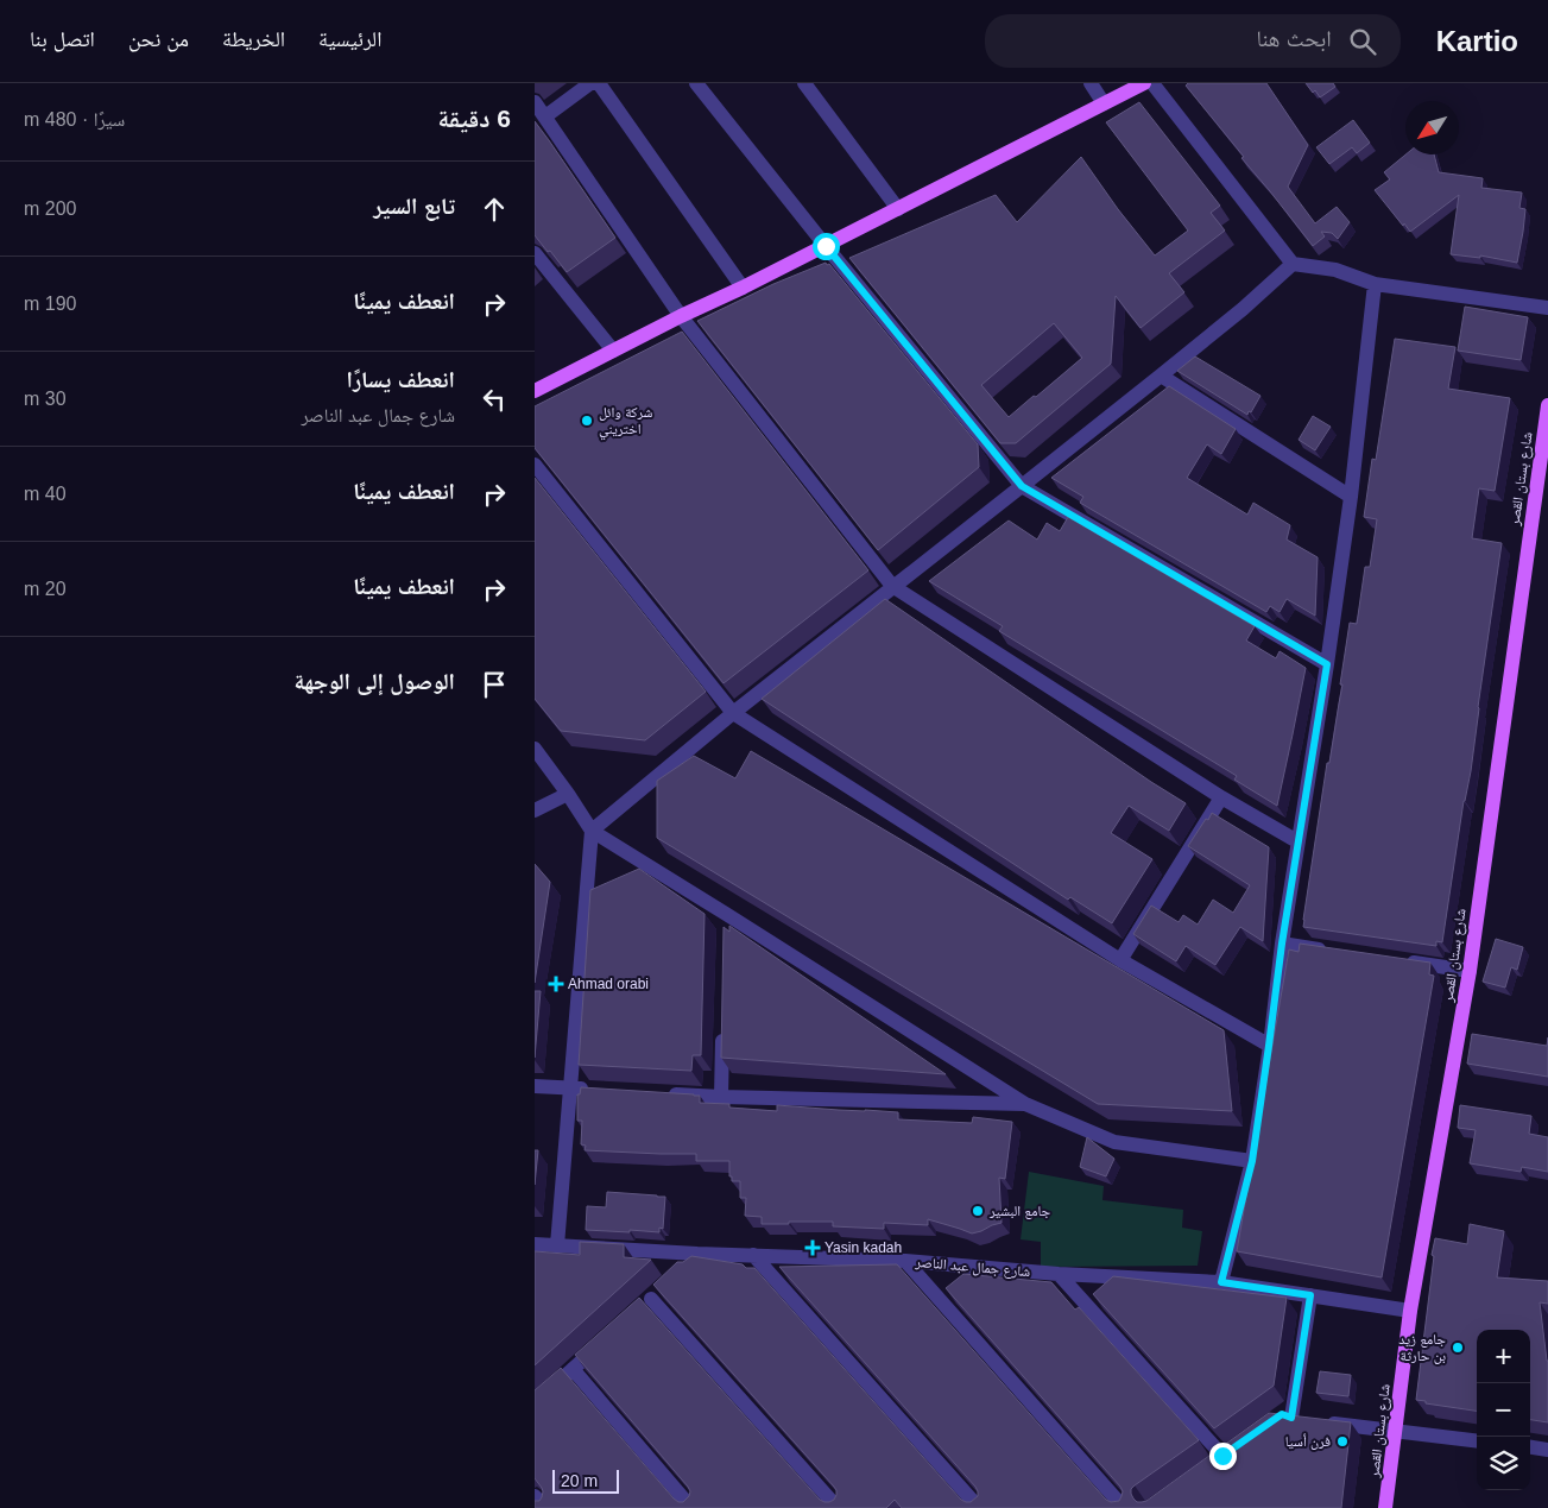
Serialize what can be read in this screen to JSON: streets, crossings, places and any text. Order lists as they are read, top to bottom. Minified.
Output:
{"streets":{"main road":["شارع بستان القصر"],"street":["شارع جمال عبد الناصر"]},"crossings":[["شارع بستان القصر","شارع جمال عبد الناصر"]],"places":{"other":["شركة وائل اختريني","جامع البشير","جامع زيد بن حارثة","فرن أسيا"],"health":["Ahmad orabi","Yasin kadah"]},"scale_bar":"20 m","north":"bottom left","page":{"header":"Kartio","search":"ابحث هنا","nav":["الرئيسية","الخريطة","من نحن","اتصل بنا"],"heading":["6 دقيقة","سيرًا · 480 m"],"list":[["تابع السير","200 m"],["انعطف يمينًا","190 m"],["انعطف يسارًا","شارع جمال عبد الناصر","30 m"],["انعطف يمينًا","40 m"],["انعطف يمينًا","20 m"],"الوصول إلى الوجهة"],"map_buttons":["+","−"],"scale":"20 m"}}
